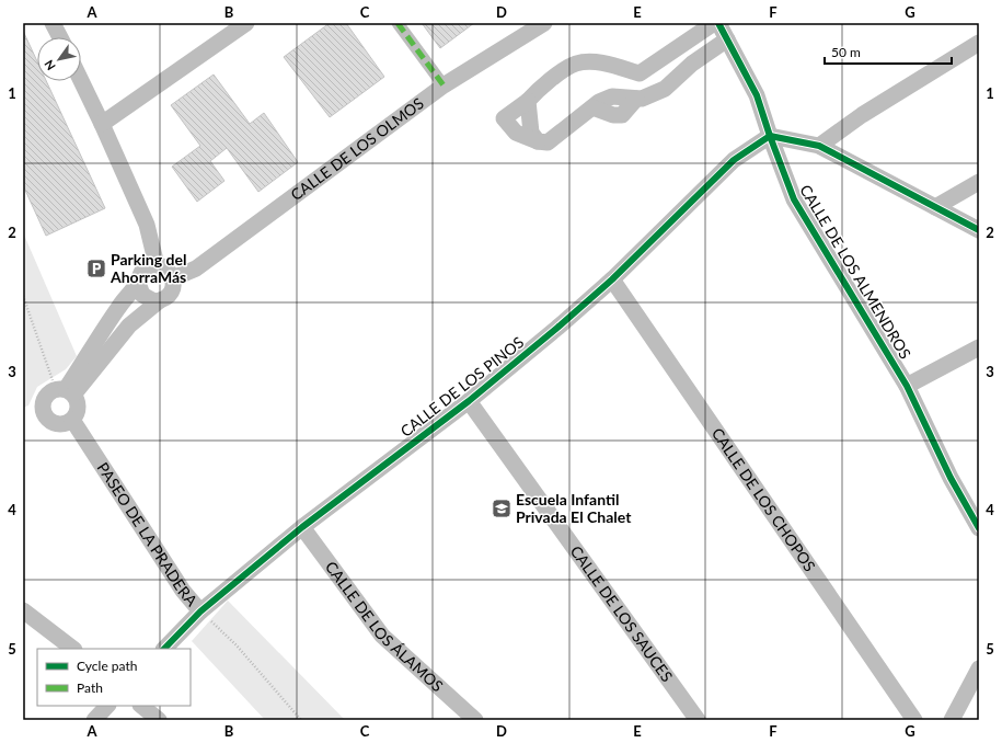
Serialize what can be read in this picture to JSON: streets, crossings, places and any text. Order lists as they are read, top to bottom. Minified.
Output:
{"streets":{"street":["CALLE DE LOS OLMOS","CALLE DE LOS ALMENDROS","CALLE DE LOS PINOS","CALLE DE LOS CHOPOS","PASEO DE LA PRADERA","CALLE DE LOS SAUCES","CALLE DE LOS ÁLAMOS"]},"crossings":[["CALLE DE LOS ALMENDROS","CALLE DE LOS PINOS"],["CALLE DE LOS PINOS","CALLE DE LOS CHOPOS"],["CALLE DE LOS PINOS","PASEO DE LA PRADERA"],["CALLE DE LOS PINOS","CALLE DE LOS SAUCES"],["CALLE DE LOS PINOS","CALLE DE LOS ÁLAMOS"]],"places":{"parking":["Parking del AhorraMás"],"school or university":["Escuela Infantil Privada El Chalet"]},"legend":["Cycle path","Path"],"scale_bar":"50 m","north":"bottom left","grid":{"columns":["A","B","C","D","E","F","G"],"rows":["1","2","3","4","5"]}}
